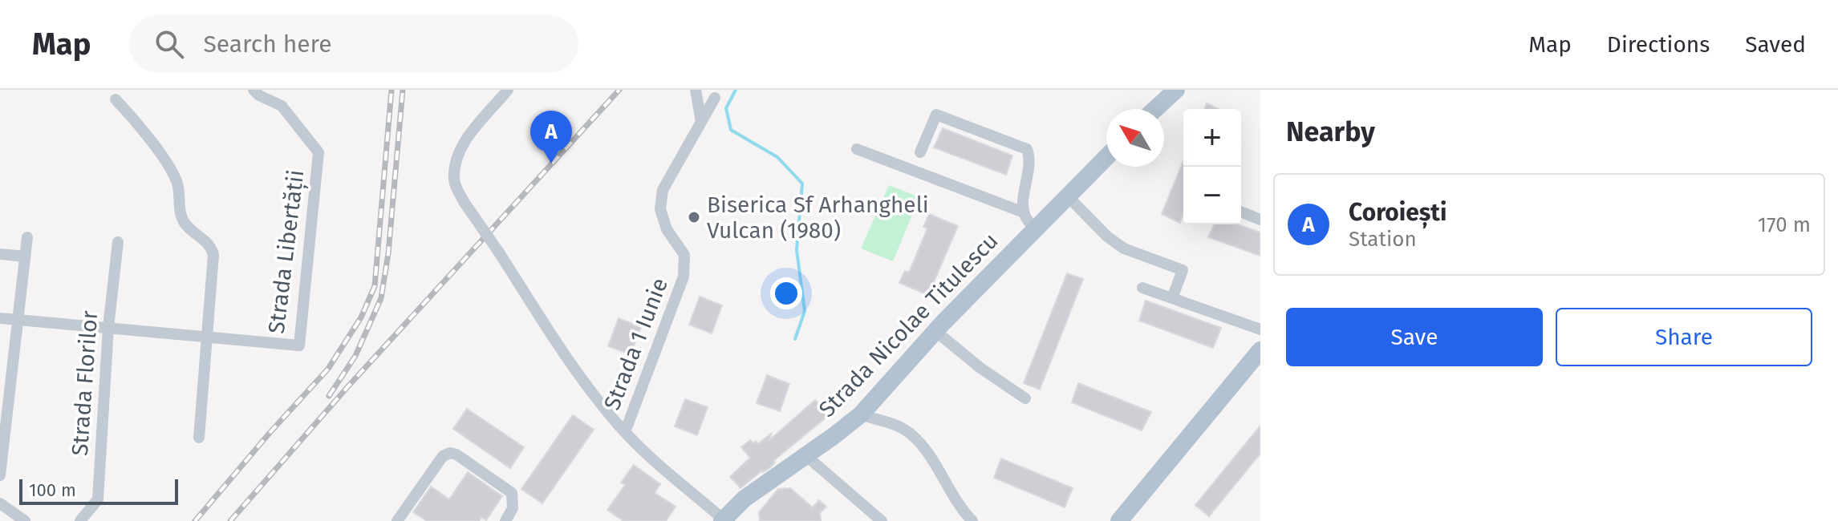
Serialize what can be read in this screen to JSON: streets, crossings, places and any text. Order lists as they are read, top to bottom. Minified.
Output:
{"streets":{"main road":["Strada Nicolae Titulescu"],"street":["Strada Libertății","Strada 1 Iunie","Strada Florilor"]},"crossings":[["Strada Libertății","Strada Florilor"]],"places":["Biserica Sf Arhangheli Vulcan (1980)"],"scale_bar":"100 m","north":"top left","page":{"header":"Map","search":"Search here","nav":["Map","Directions","Saved"],"heading":"Nearby","map_buttons":["+","−"],"pins":"A","list":[{"mark":"A","name":"Coroiești","note":"Station","value":"170 m"}],"buttons":["Save","Share"],"scale":"100 m"}}
